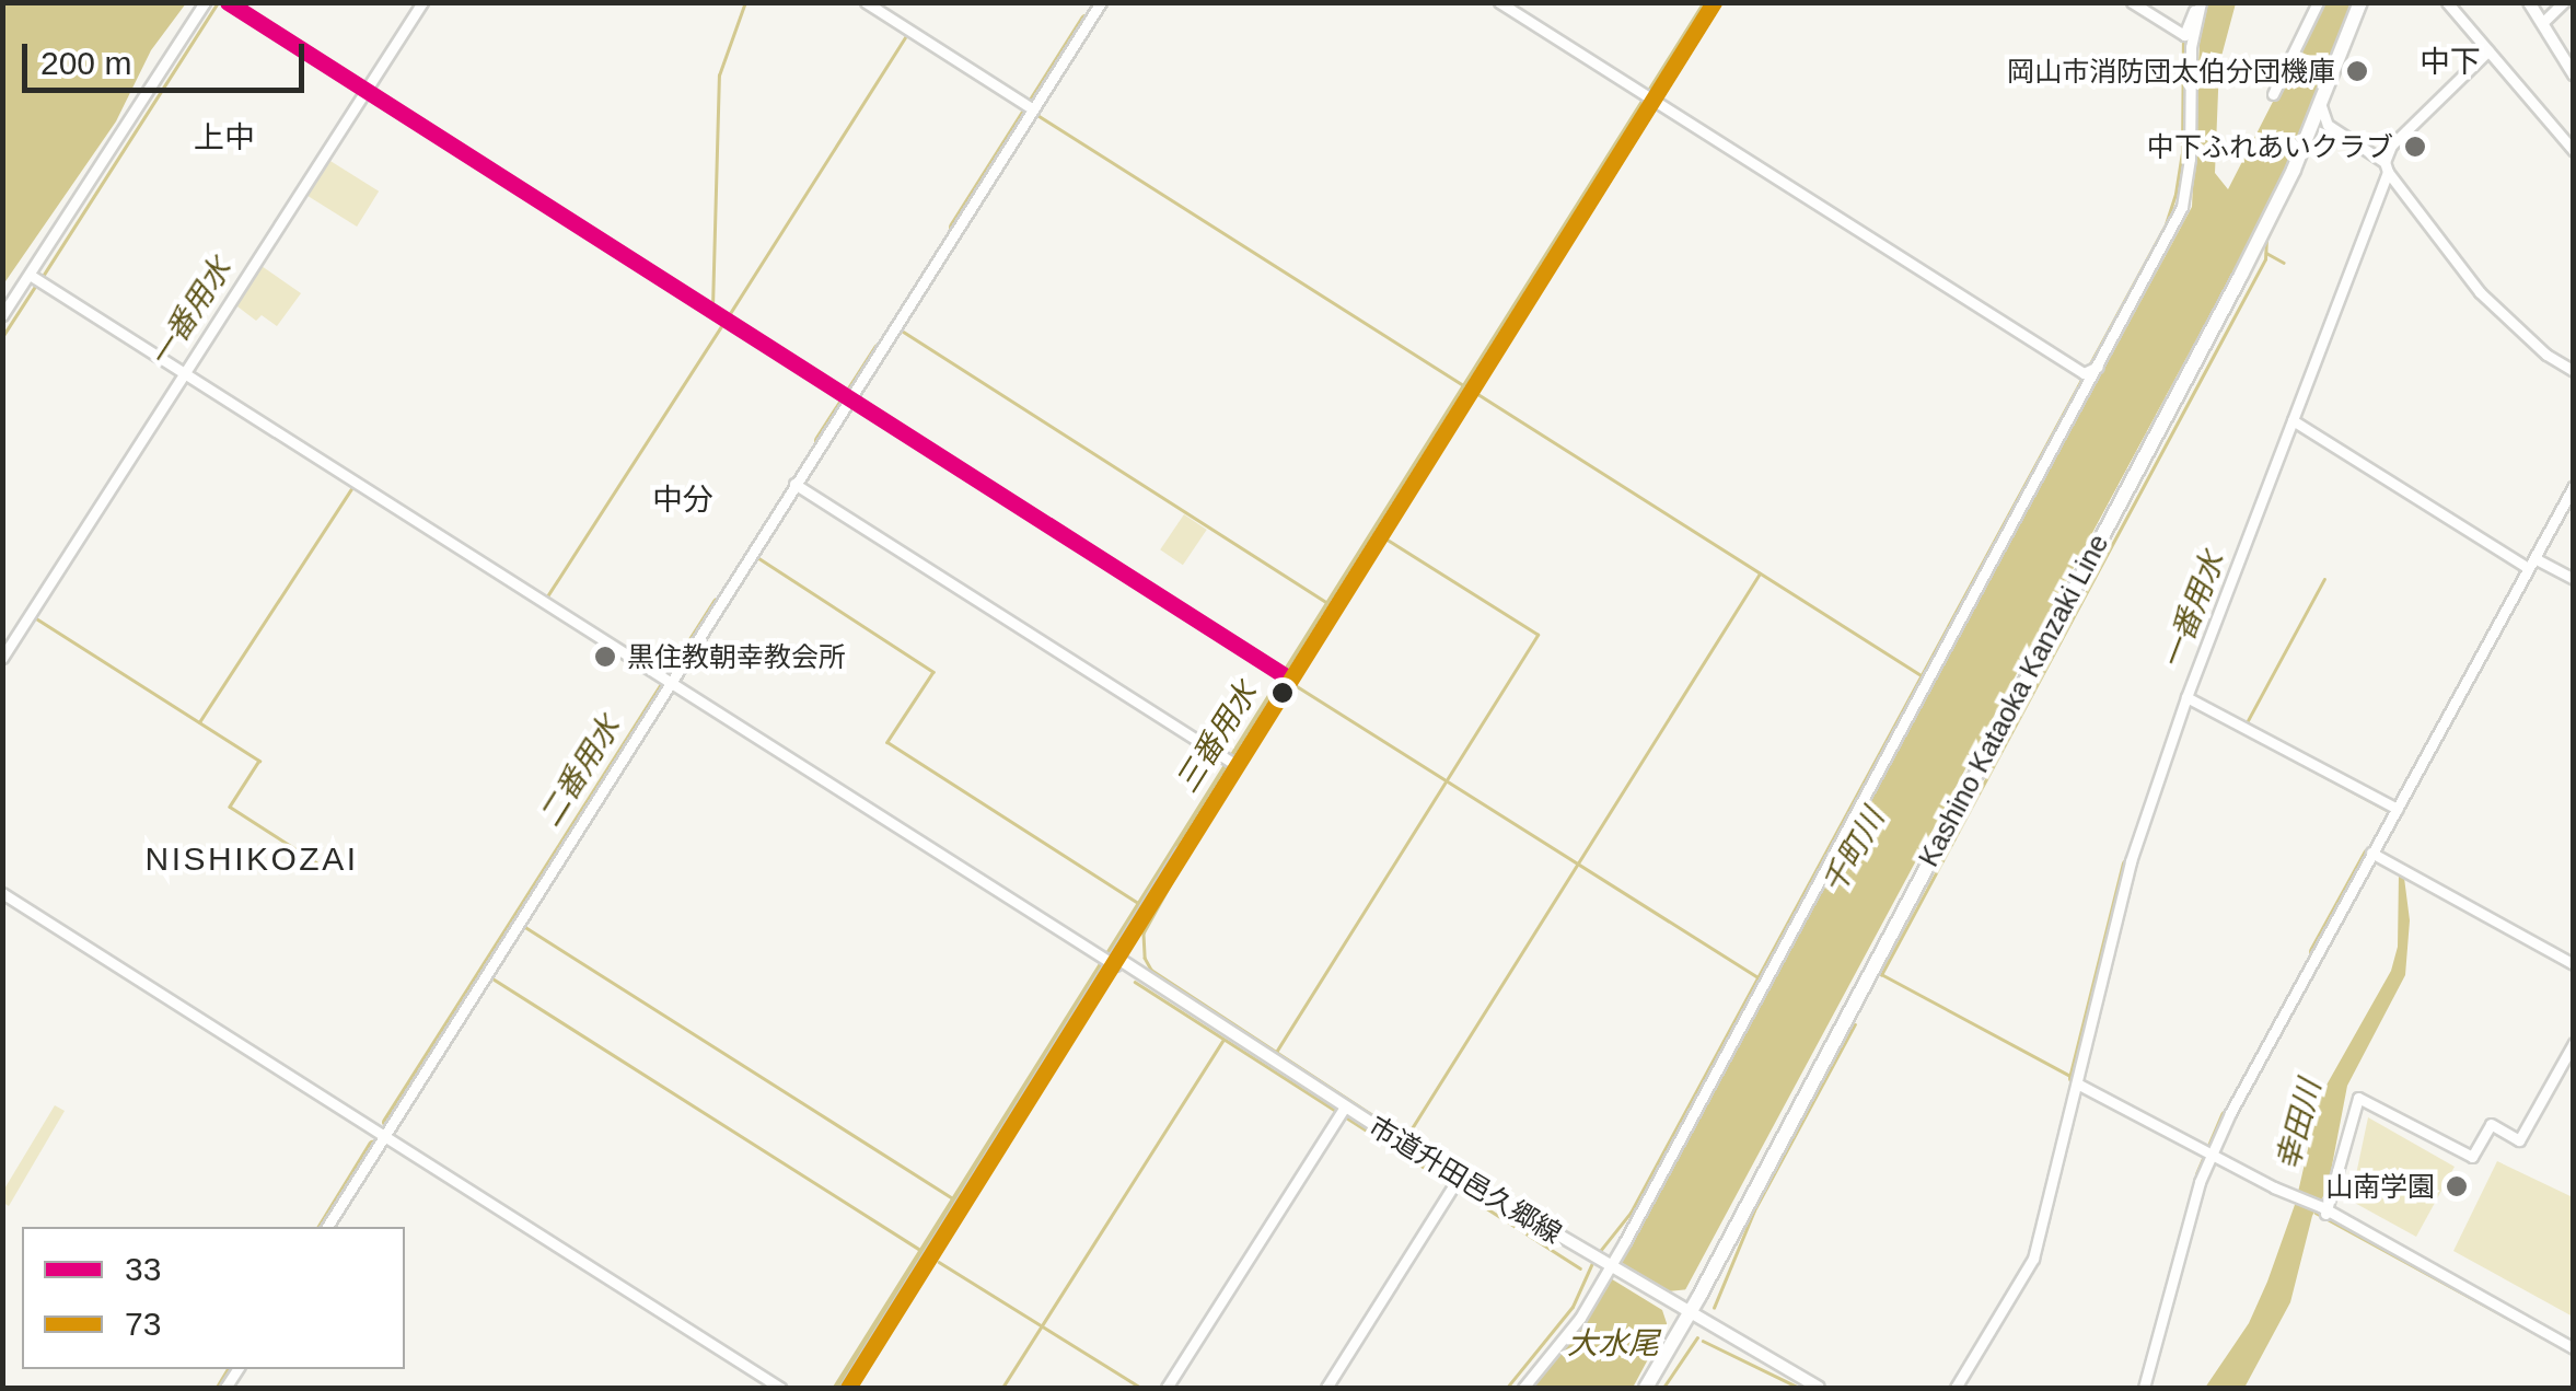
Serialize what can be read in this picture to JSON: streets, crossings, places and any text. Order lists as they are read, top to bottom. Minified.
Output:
{"streets":{"main road":["Kashino Kataoka Kanzaki Line"],"street":["市道升田邑久郷線"]},"crossings":[["Kashino Kataoka Kanzaki Line","市道升田邑久郷線"]],"districts":["中下","上中","中分","NISHIKOZAI"],"water":["一番用水","三番用水","二番用水","千町川","幸田川","大水尾"],"places":["岡山市消防団太伯分団機庫","中下ふれあいクラブ","黒住教朝幸教会所","山南学園"],"lines":["transit line 33","transit line 73"],"legend":["33","73"],"scale_bar":"200 m"}
